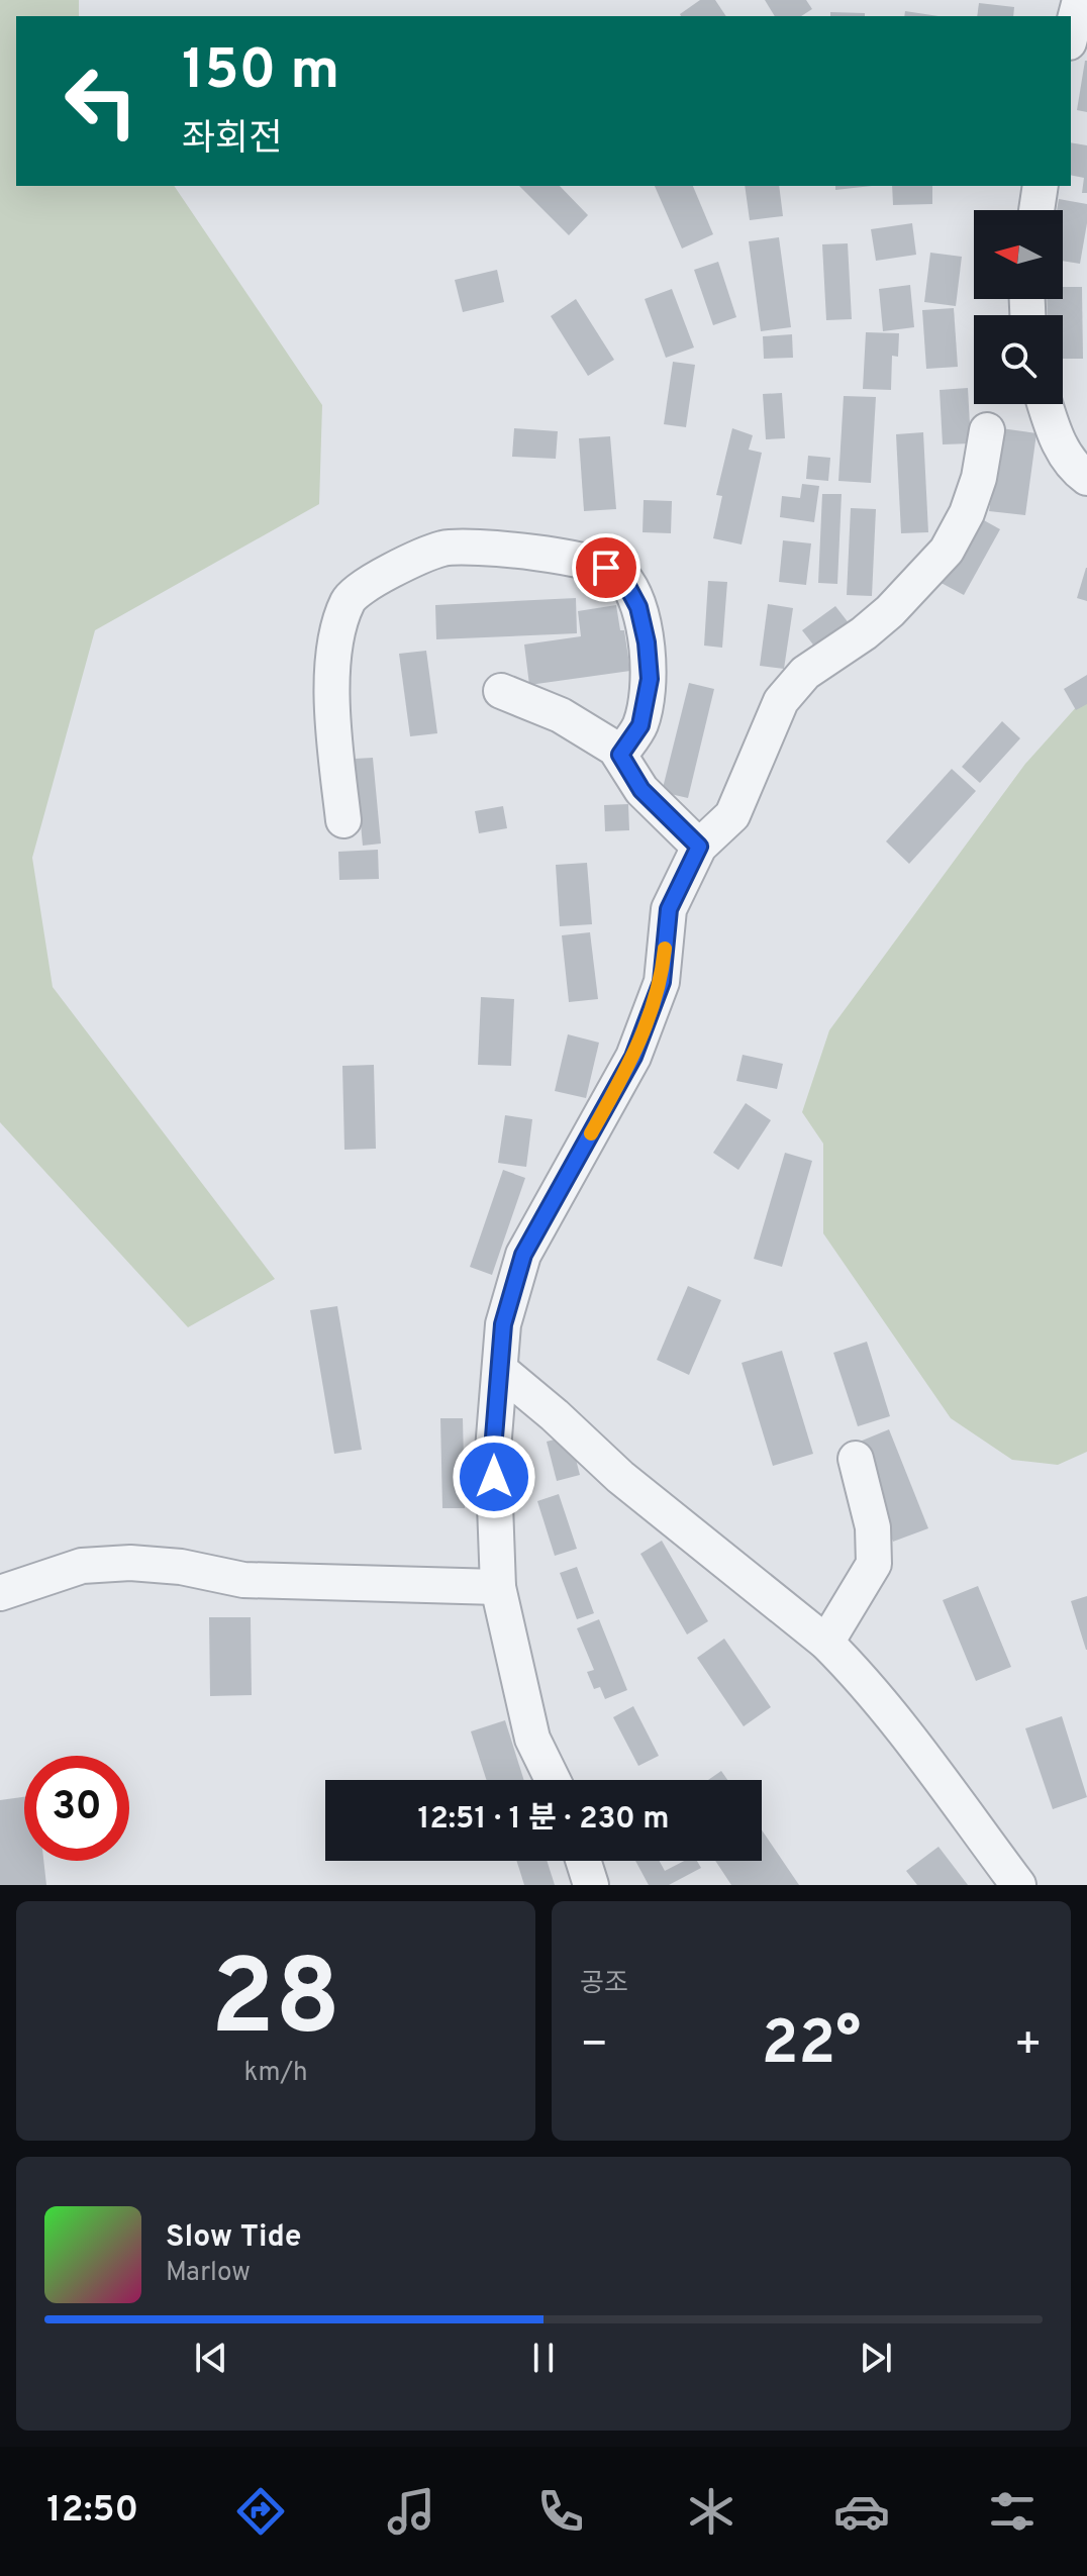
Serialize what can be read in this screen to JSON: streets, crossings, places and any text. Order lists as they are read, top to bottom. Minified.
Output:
{"north":"left","page":{"turn":["150 m","좌회전"],"limit":"30","trip":"12:51 · 1 분 · 230 m","tile":[["28","km/h"],"공조"],"heat":["−","22°","+"],"song":["Slow Tide","Marlow"],"tabs":"12:50"}}
